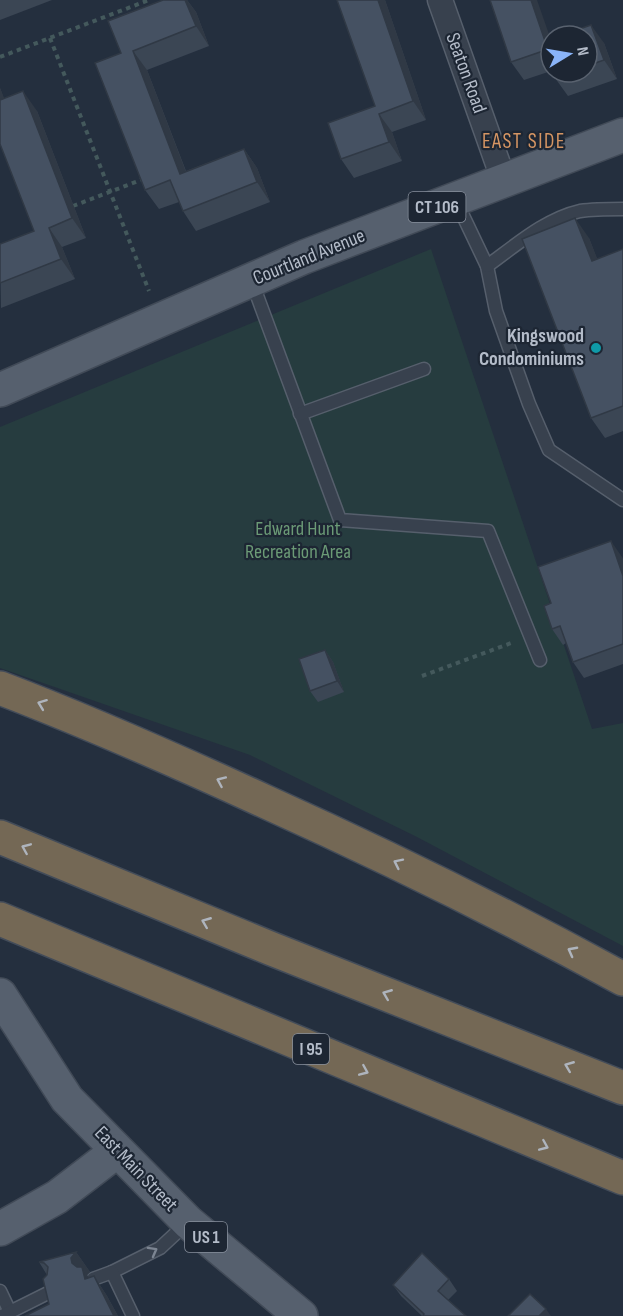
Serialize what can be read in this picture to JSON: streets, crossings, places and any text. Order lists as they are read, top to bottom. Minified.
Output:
{"streets":{"highway":["I 95"],"main road":["CT 106","Courtland Avenue","East Main Street","US 1"],"street":["Seaton Road"]},"crossings":[["Seaton Road","Courtland Avenue"]],"districts":["EAST SIDE"],"parks":["Edward Hunt Recreation Area"],"places":["Kingswood Condominiums"],"north":"right"}
